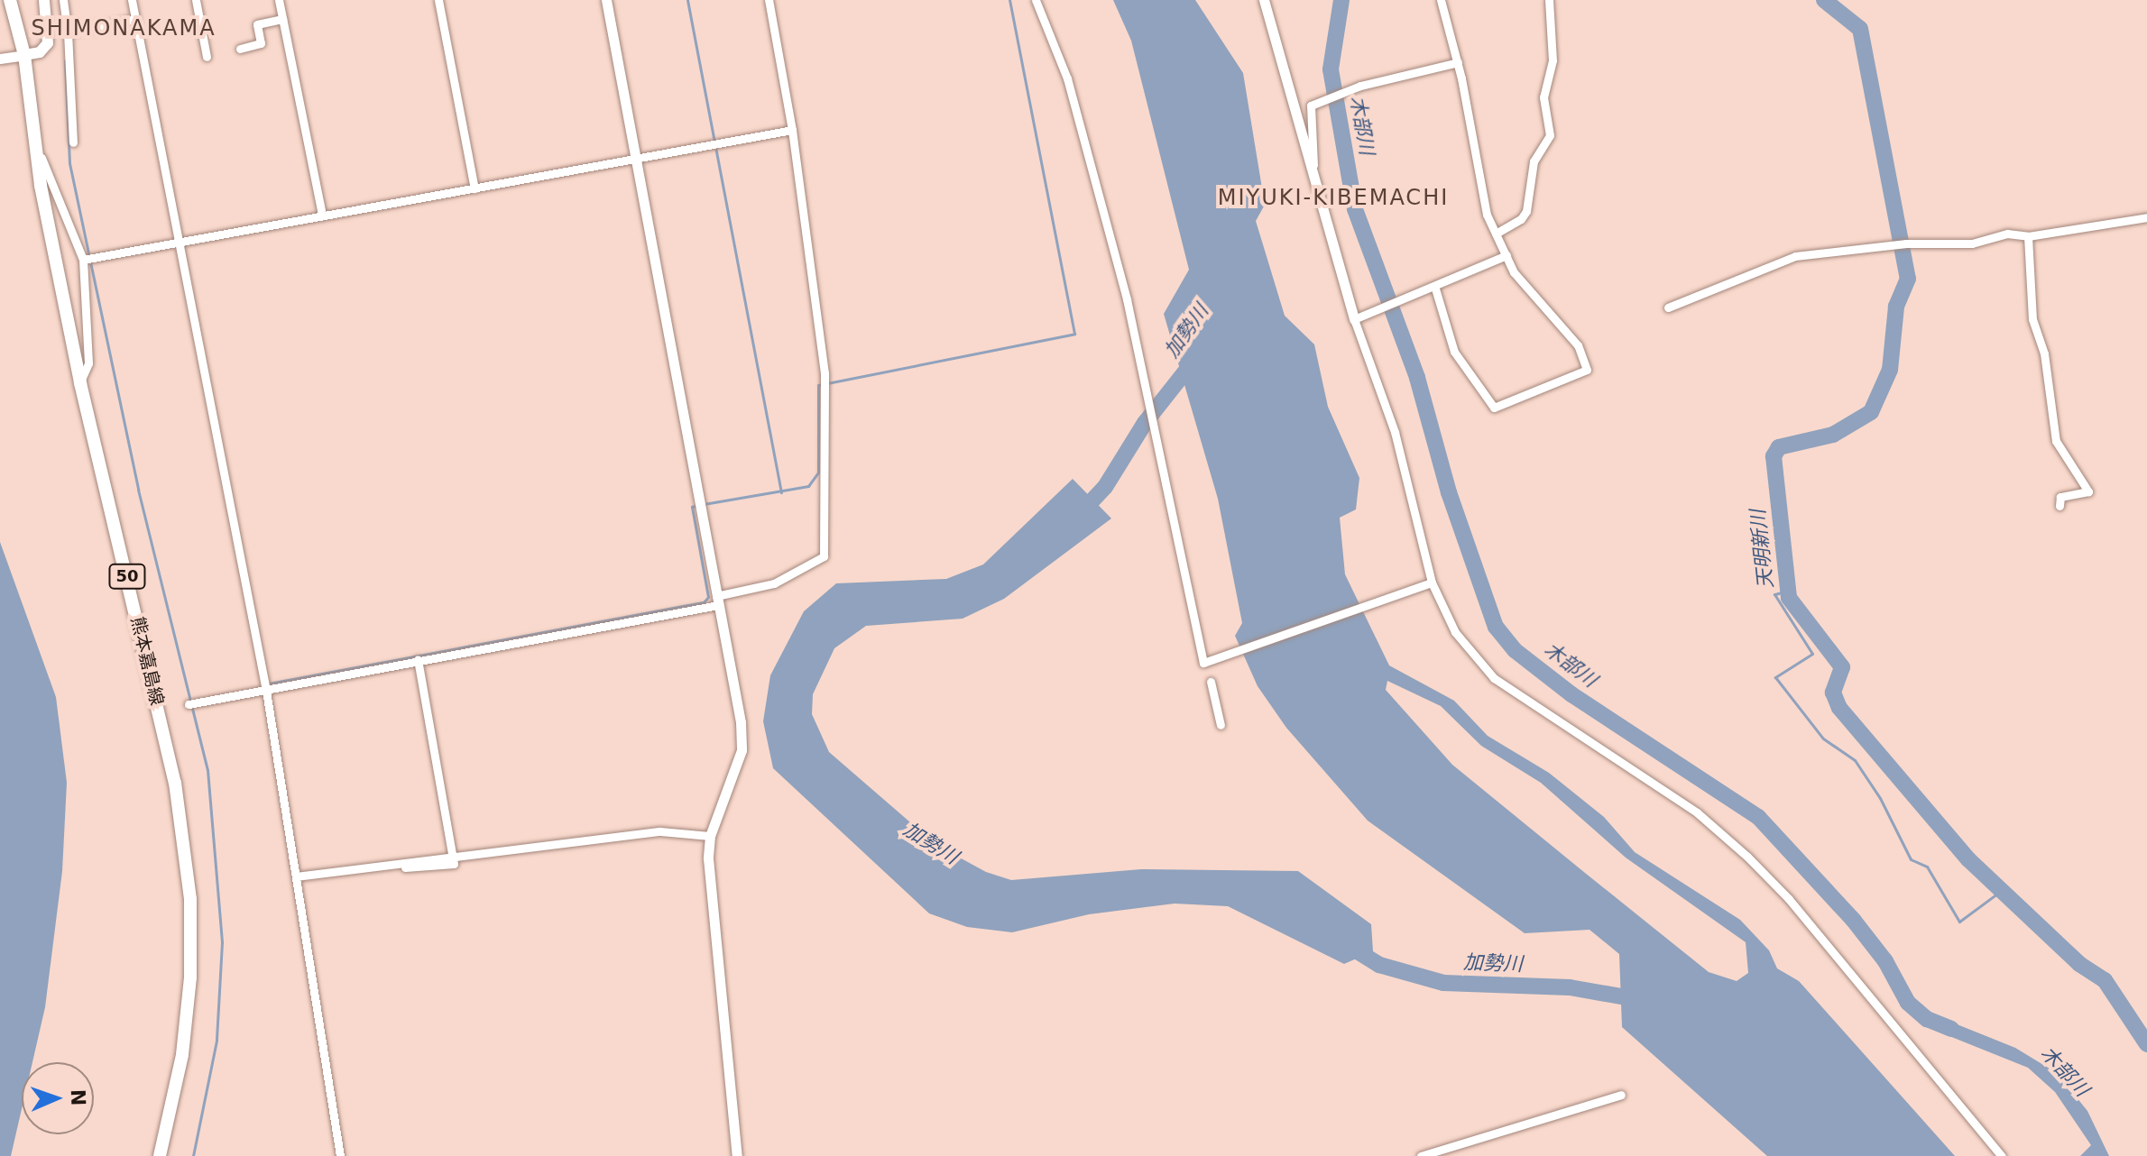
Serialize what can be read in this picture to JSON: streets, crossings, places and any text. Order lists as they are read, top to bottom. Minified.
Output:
{"streets":{"main road":["50","熊本嘉島線"]},"districts":["SHIMONAKAMA","MIYUKI-KIBEMACHI"],"water":["木部川","加勢川","天明新川"],"north":"right"}
